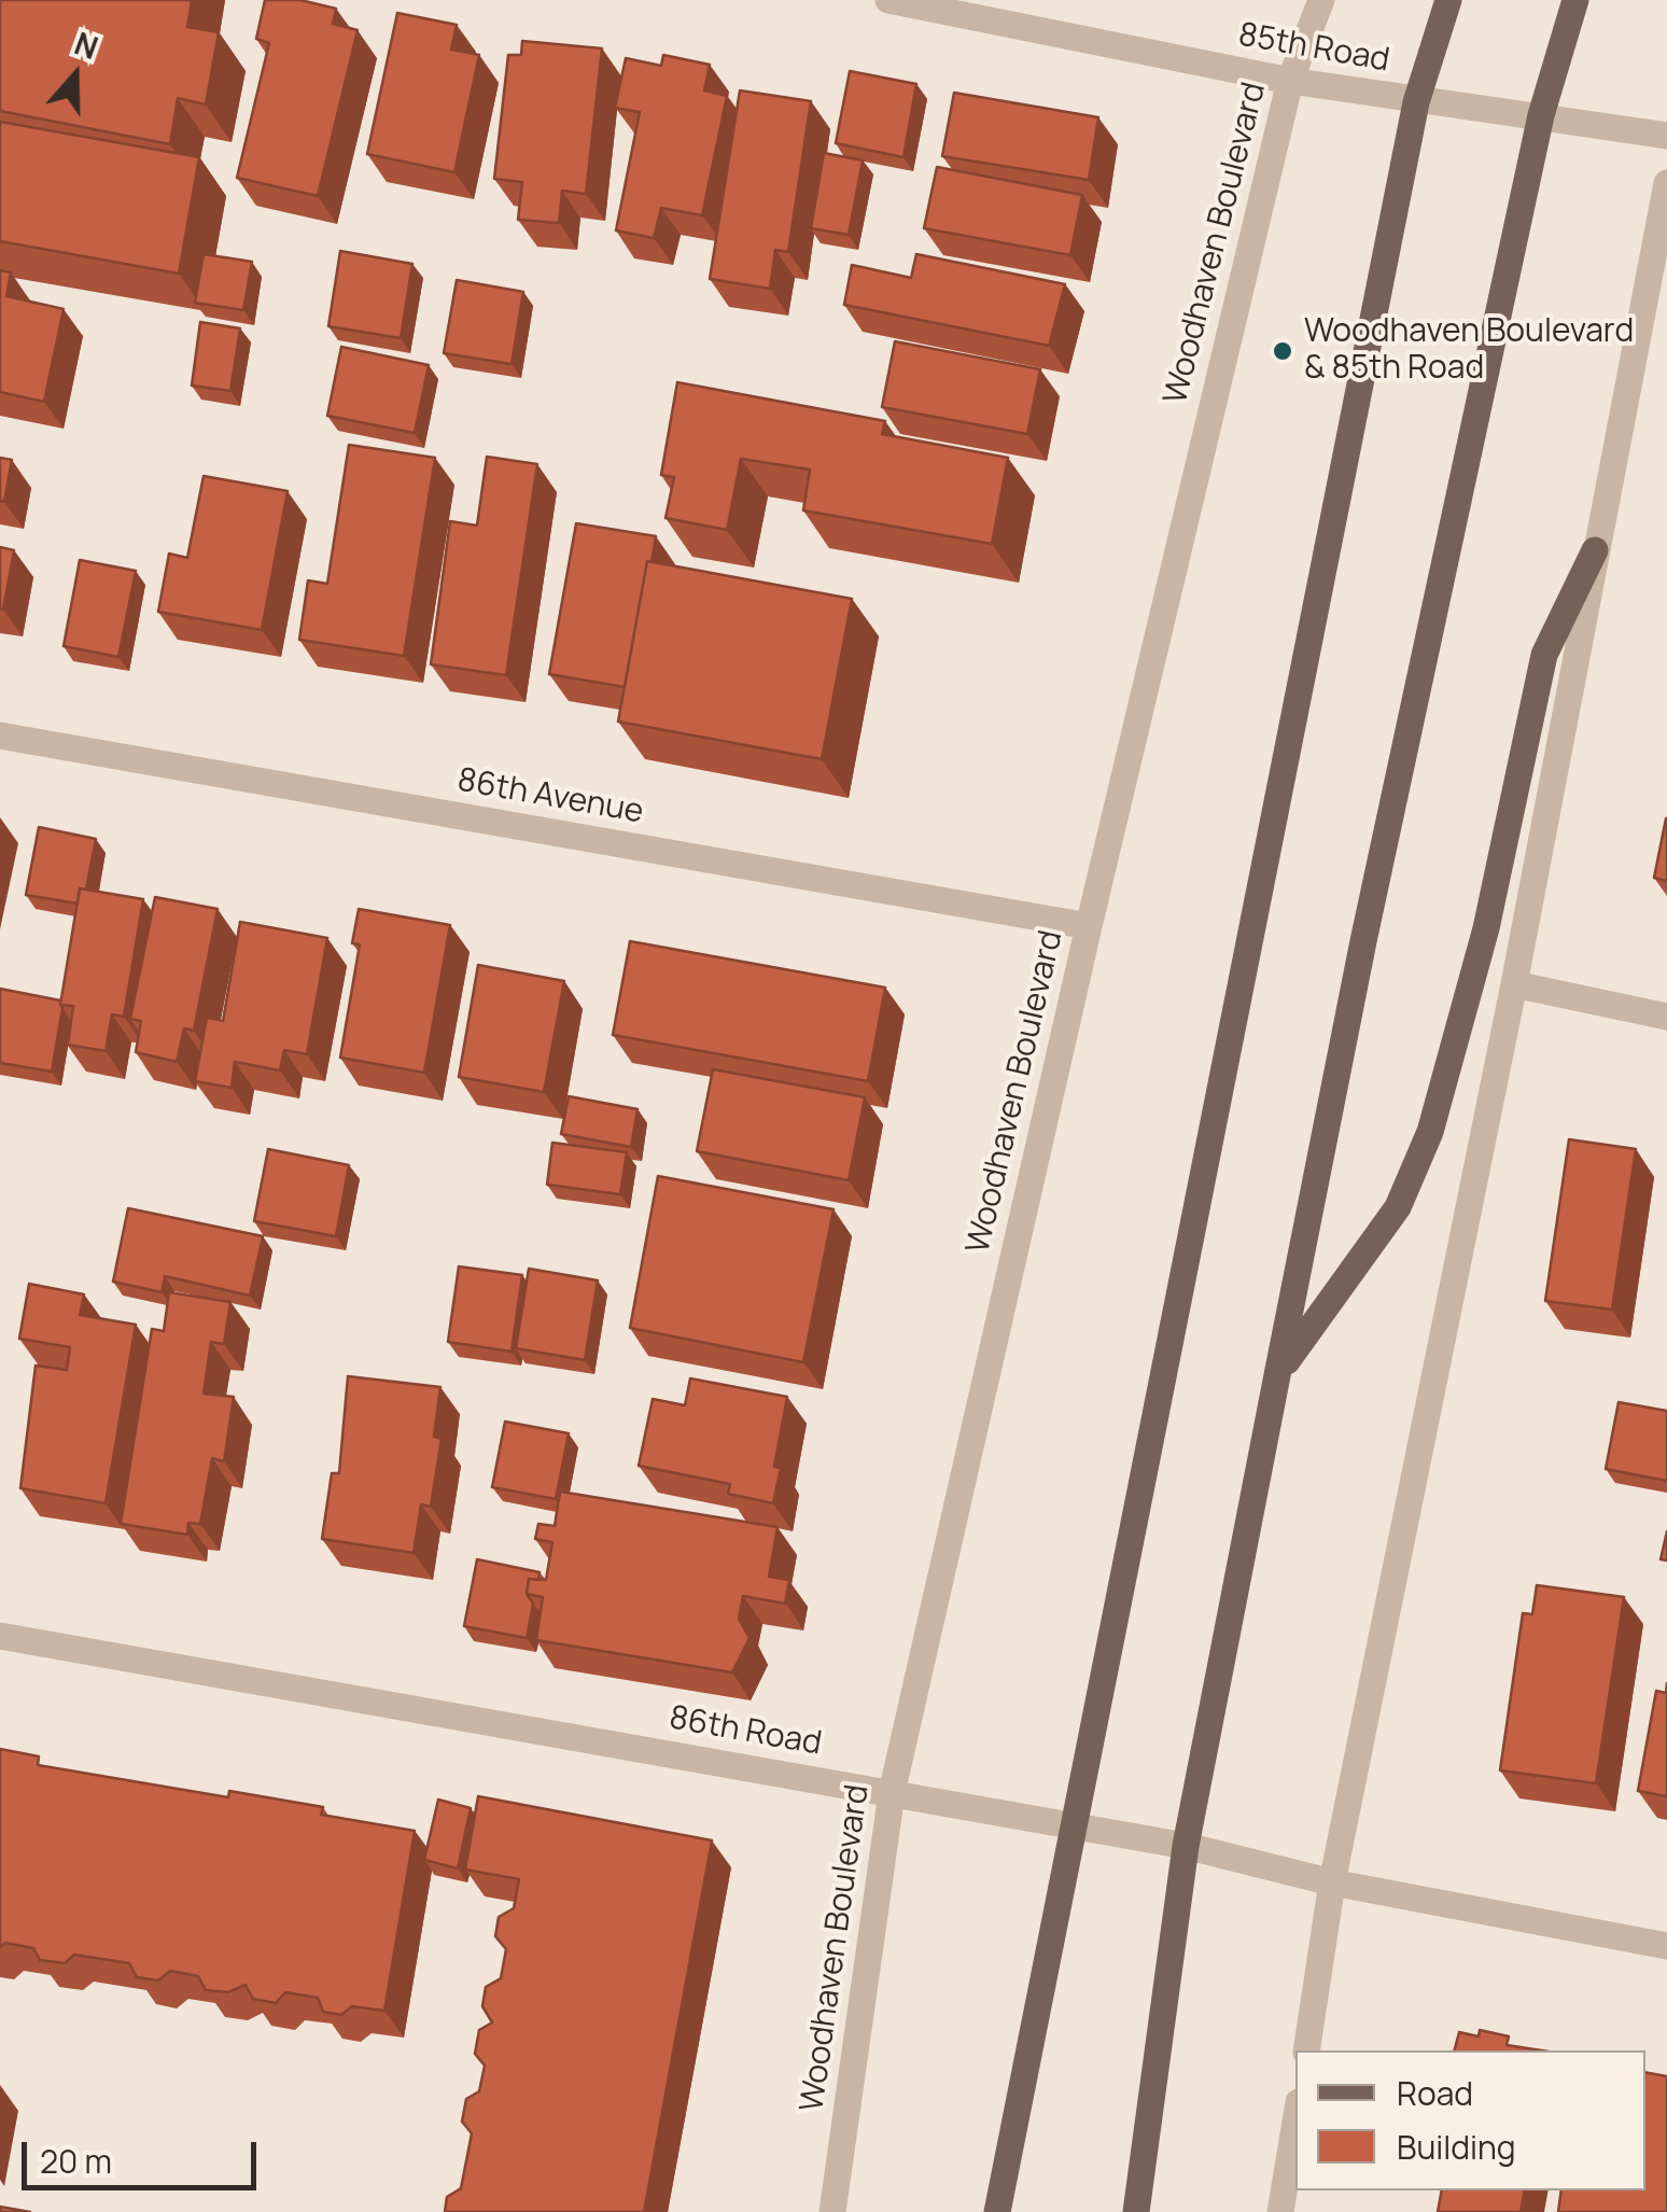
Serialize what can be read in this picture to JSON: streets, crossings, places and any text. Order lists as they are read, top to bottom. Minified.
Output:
{"streets":{"street":["85th Road","Woodhaven Boulevard","86th Avenue","86th Road"]},"crossings":[["85th Road","Woodhaven Boulevard"],["Woodhaven Boulevard","86th Avenue"],["Woodhaven Boulevard","86th Road"]],"places":["Woodhaven Boulevard & 85th Road"],"legend":["Road","Building"],"scale_bar":"20 m","north":"top"}
